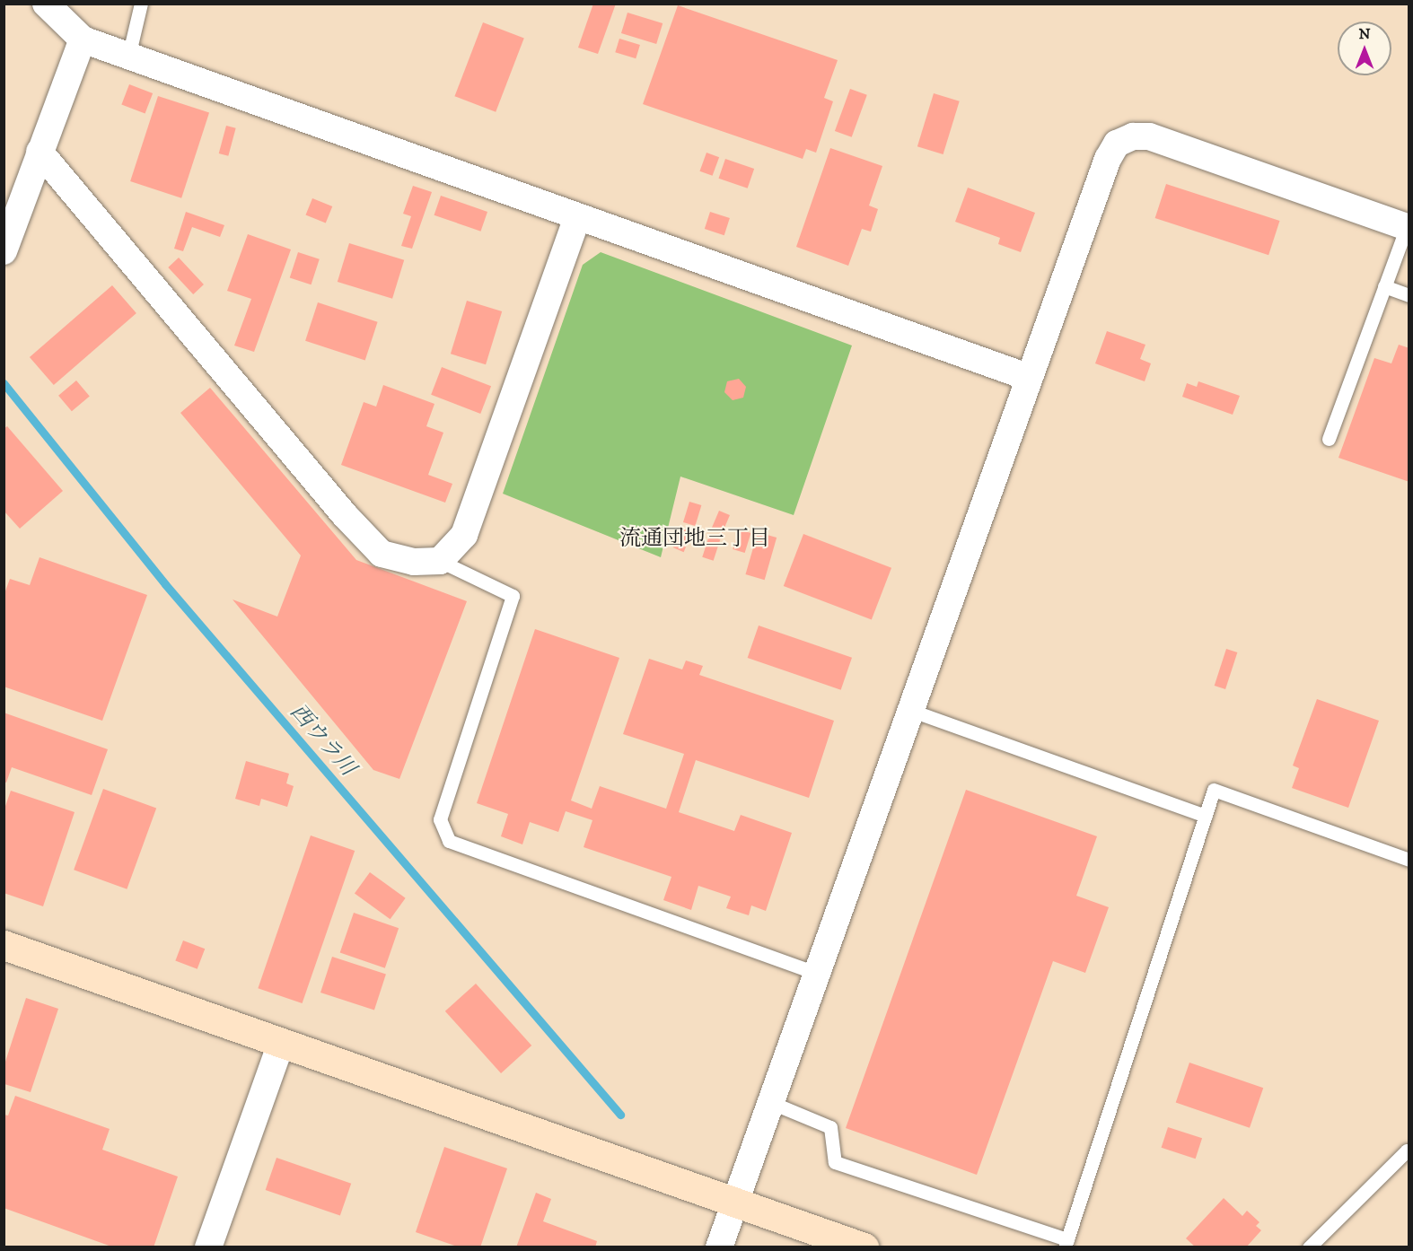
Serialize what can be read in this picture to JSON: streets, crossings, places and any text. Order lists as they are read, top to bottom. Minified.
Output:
{"districts":["流通団地三丁目"],"water":["西ウラ川"],"north":"top"}
